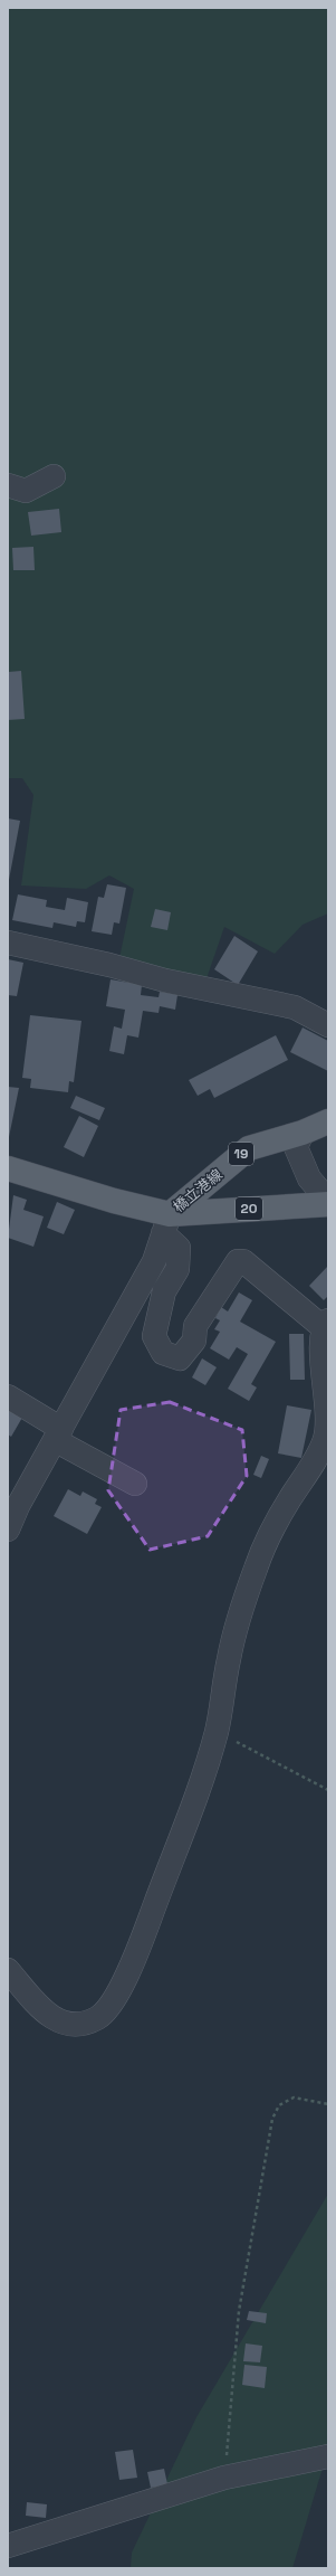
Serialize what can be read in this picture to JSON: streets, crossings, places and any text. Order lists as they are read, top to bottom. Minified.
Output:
{"streets":{"main road":["19","橋立港線","20"]},"crossings":[["橋立港線","20"]]}
